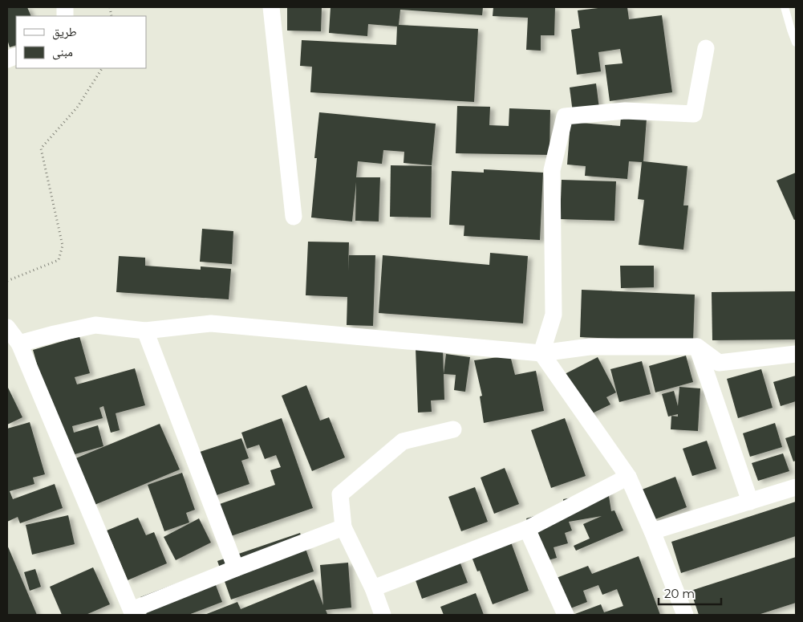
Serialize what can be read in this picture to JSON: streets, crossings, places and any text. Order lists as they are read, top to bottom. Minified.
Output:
{"legend":["طريق","مبنى"],"scale_bar":"20 m"}
